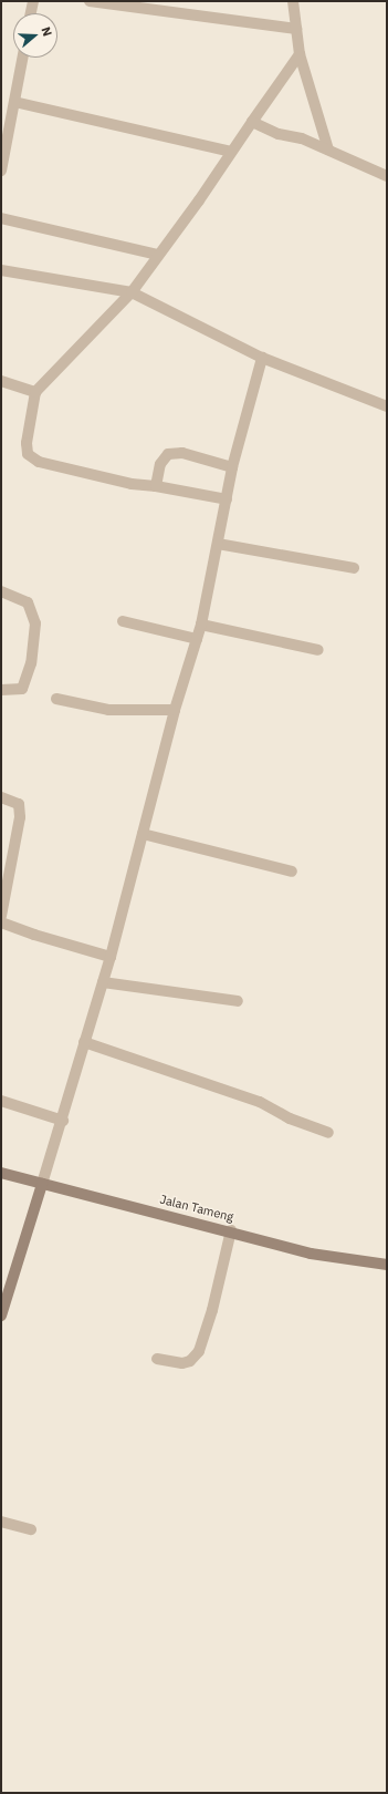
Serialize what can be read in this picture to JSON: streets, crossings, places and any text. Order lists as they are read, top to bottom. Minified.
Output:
{"streets":{"street":["Jalan Tameng"]},"north":"right"}
